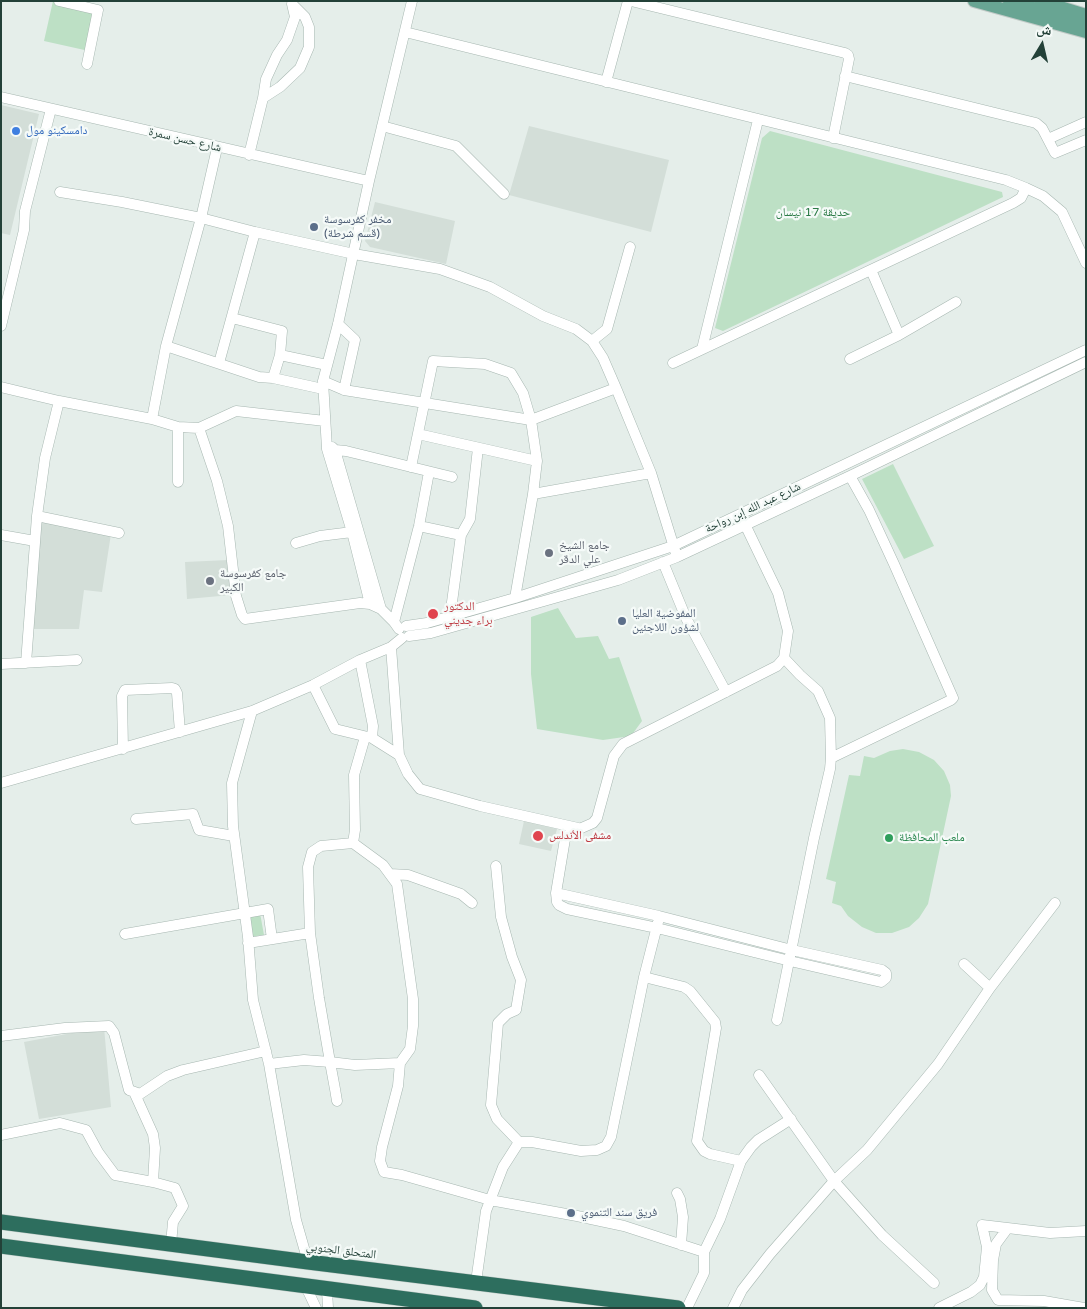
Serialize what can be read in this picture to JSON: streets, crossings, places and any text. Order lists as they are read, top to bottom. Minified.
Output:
{"streets":{"highway":["المتحلق الجنوبي"],"street":["شارع حسن سمرة","شارع عبد الله إبن رواحة"]},"parks":["حديقة 17 نيسان"],"places":["دامسكينو مول","مخفر كفرسوسة (قسم شرطة)","جامع الشيخ علي الدقر","جامع كفرسوسة الكبير","الدكتور براء جديني","المفوضية العليا لشؤون اللاجئين","مشفى الأندلس","ملعب المحافظة","فريق سند التنموي"],"north":"top"}
